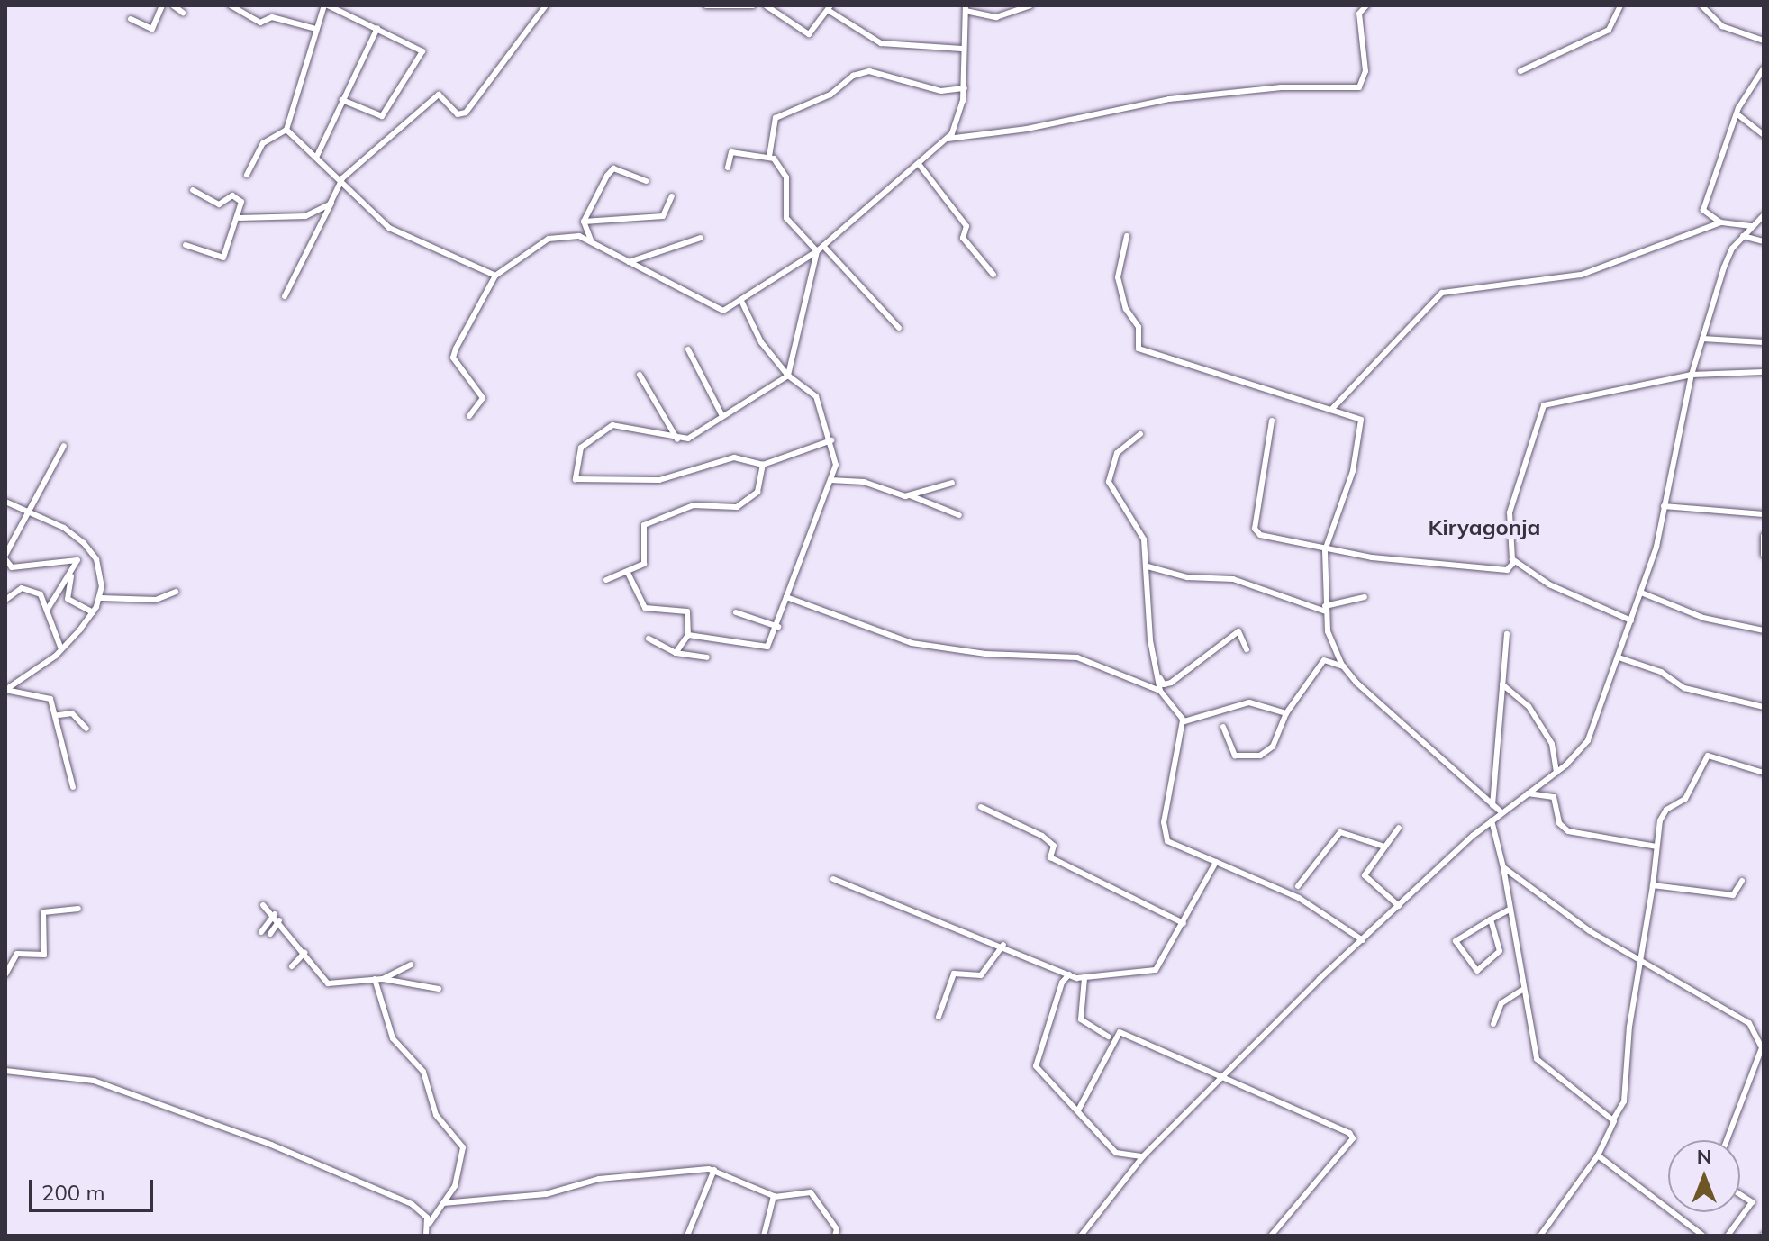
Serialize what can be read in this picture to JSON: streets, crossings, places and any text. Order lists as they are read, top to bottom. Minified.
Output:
{"districts":["Kiryagonja"],"scale_bar":"200 m","north":"top"}
